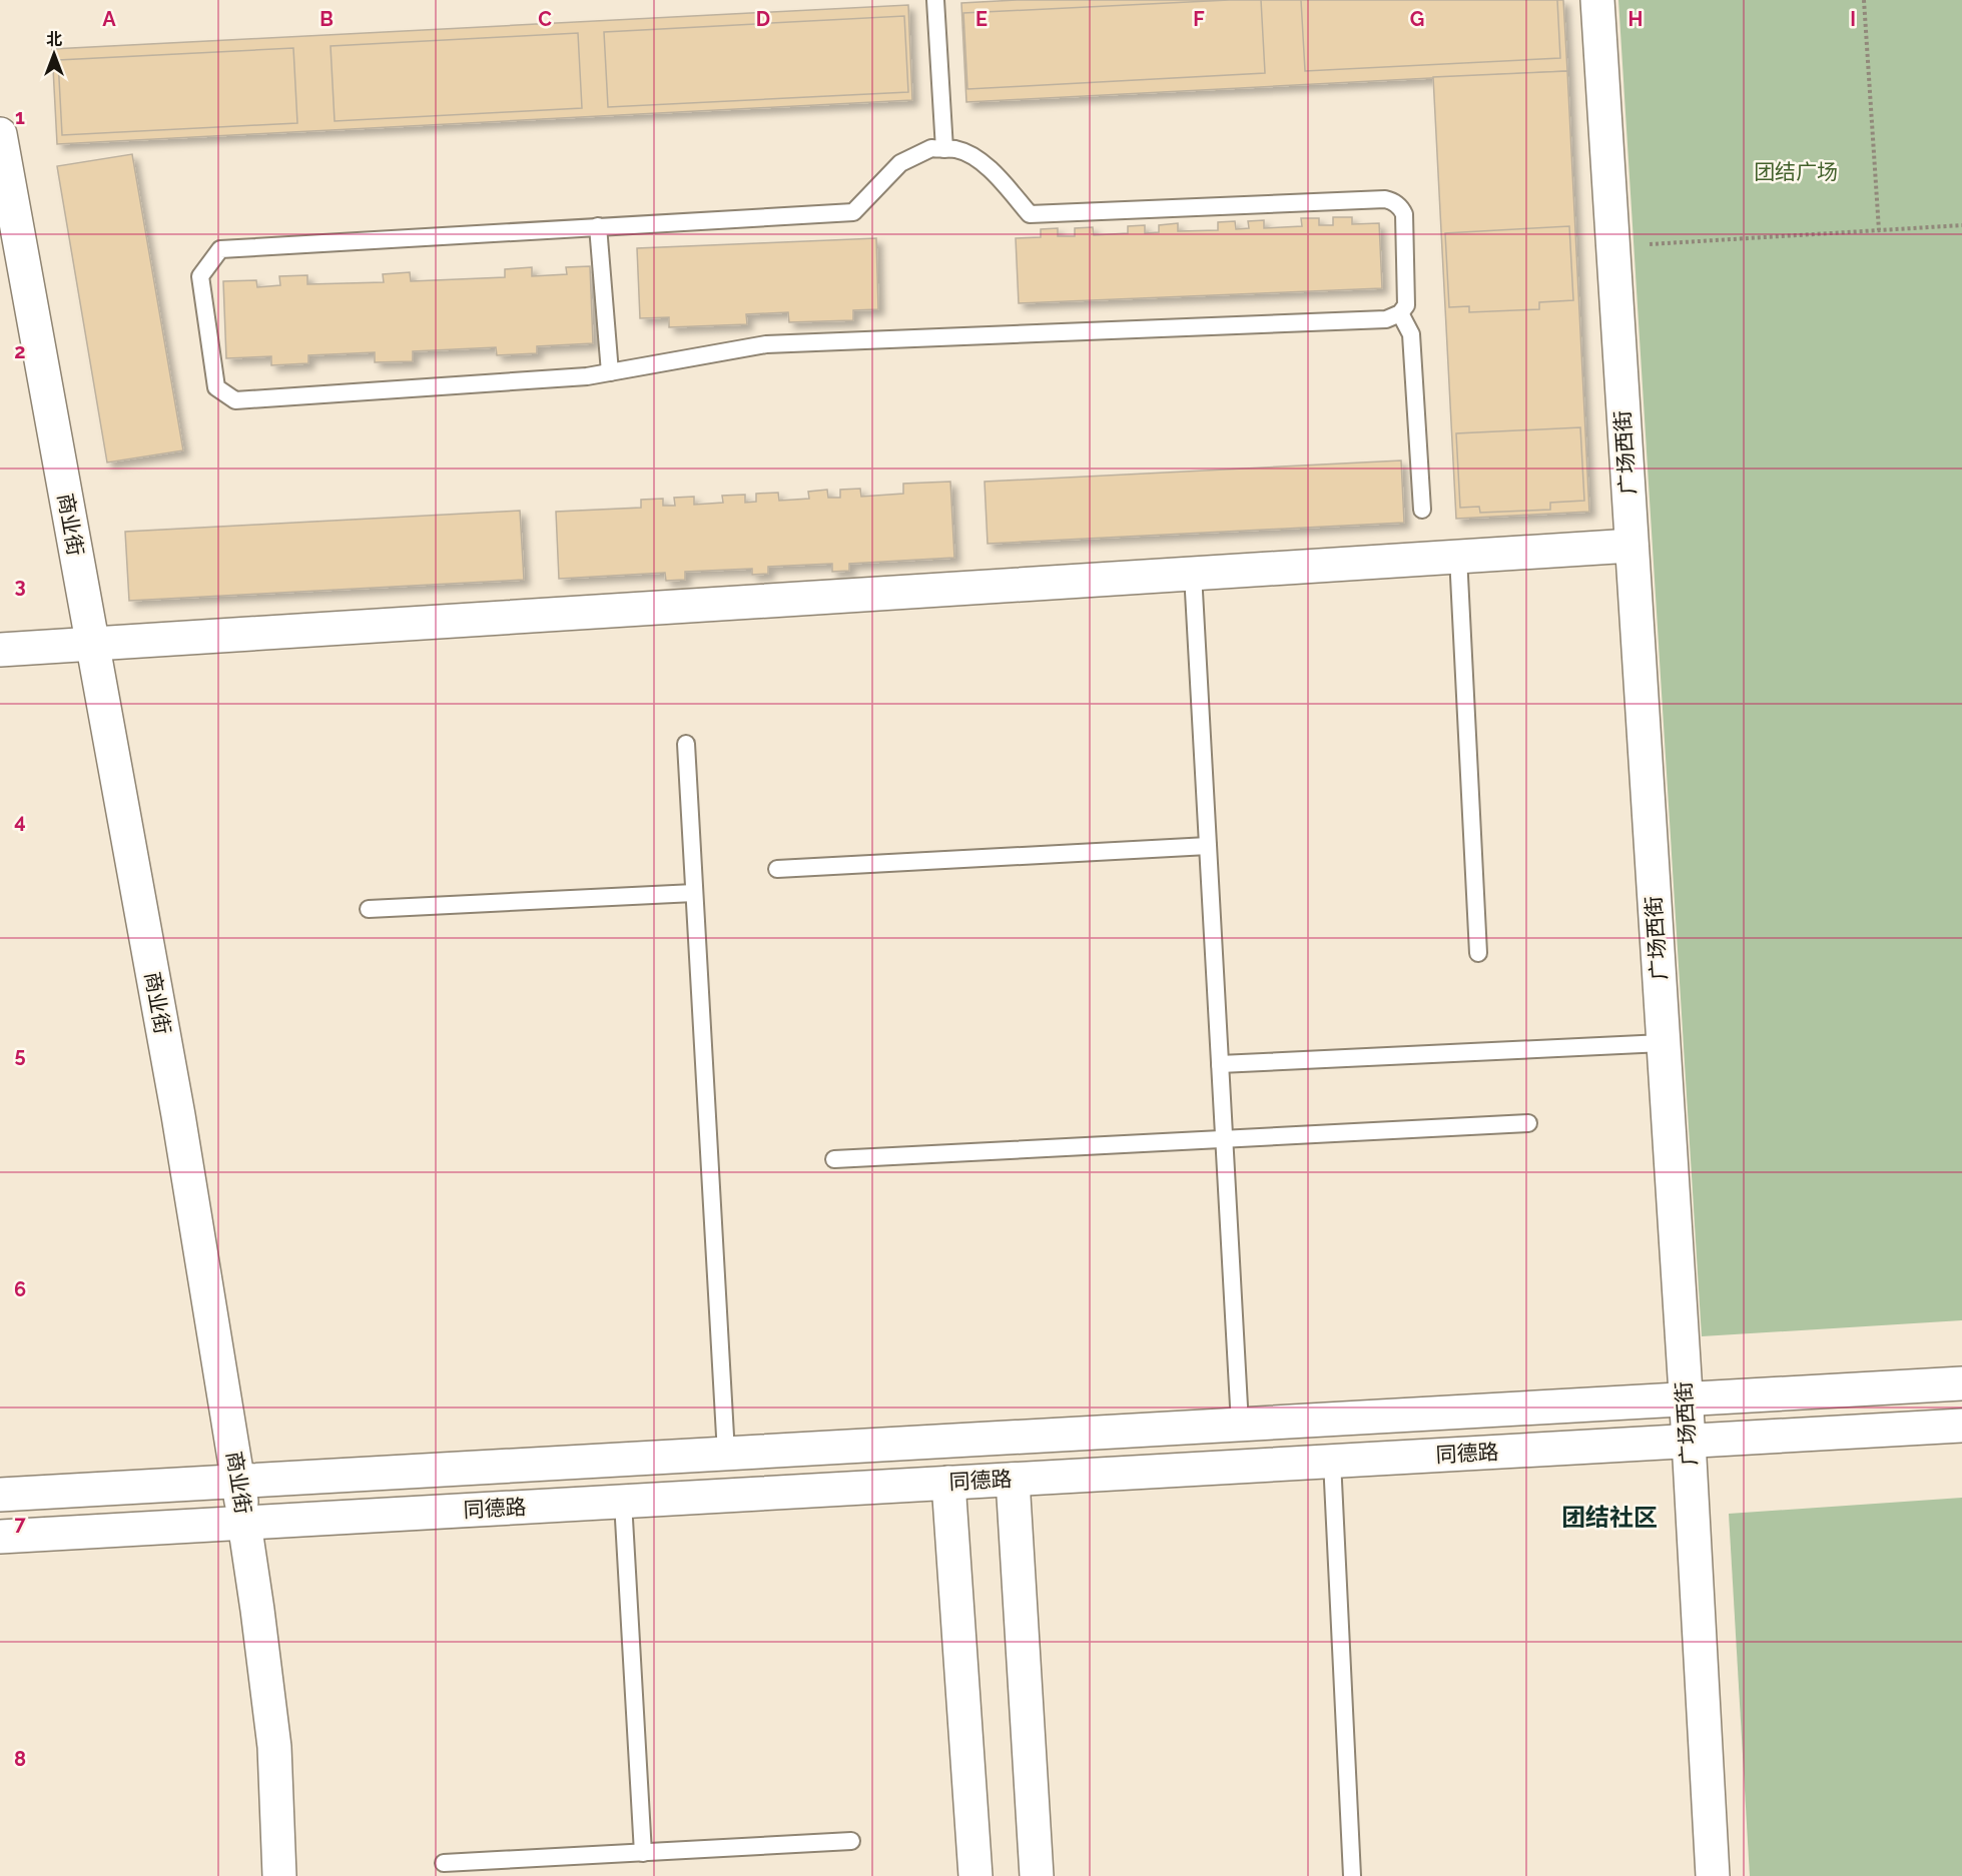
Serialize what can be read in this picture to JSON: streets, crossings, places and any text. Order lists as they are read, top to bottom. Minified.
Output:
{"streets":{"street":["广场西街","商业街","同德路"]},"crossings":[["广场西街","同德路"],["商业街","同德路"]],"districts":["团结社区"],"parks":["团结广场"],"north":"top","grid":{"columns":["A","B","C","D","E","F","G","H","I"],"rows":["1","2","3","4","5","6","7","8"]}}
